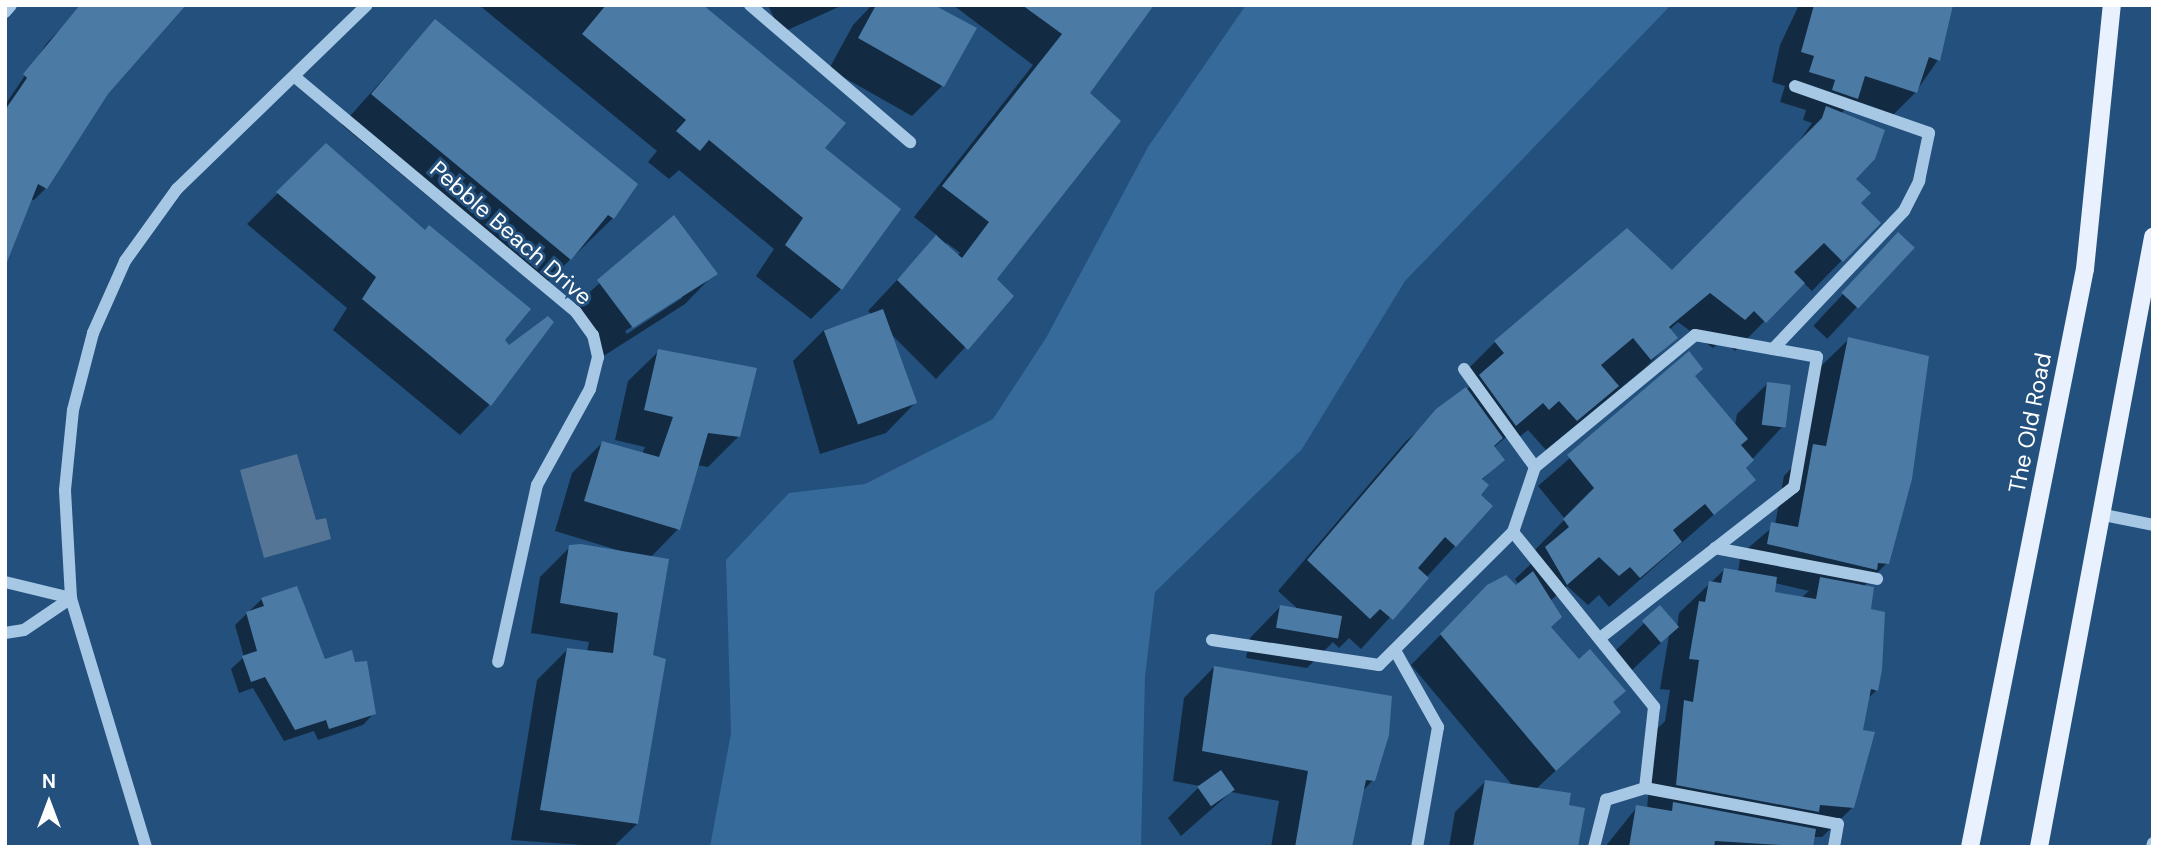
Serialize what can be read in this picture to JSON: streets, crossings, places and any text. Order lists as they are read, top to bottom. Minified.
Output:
{"streets":{"main road":["The Old Road"],"street":["Pebble Beach Drive"]},"north":"top"}
